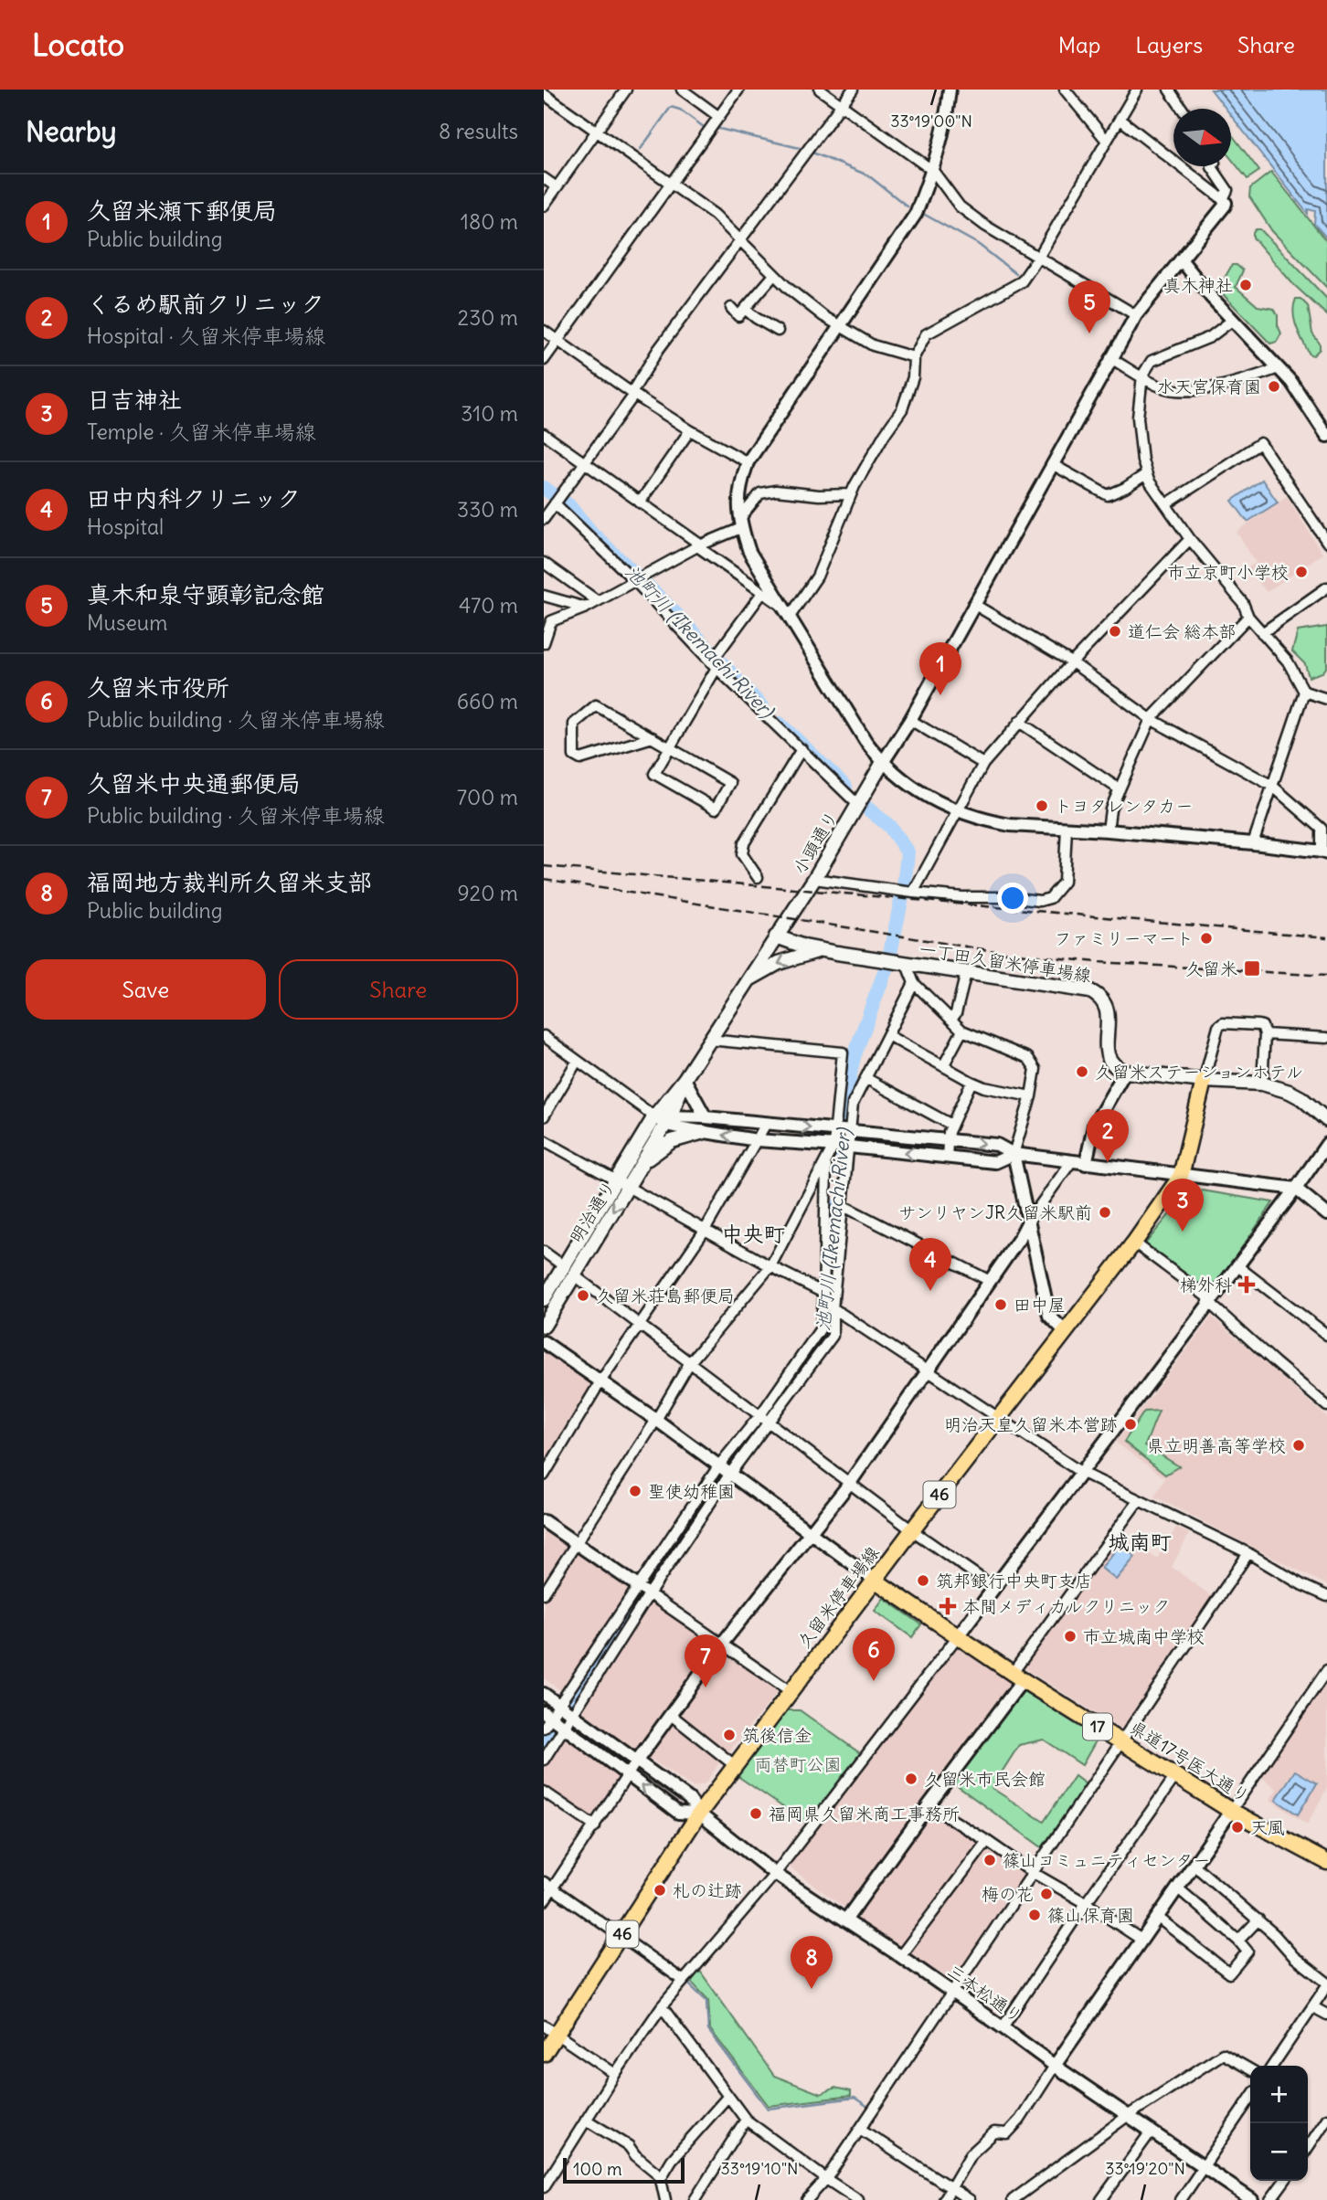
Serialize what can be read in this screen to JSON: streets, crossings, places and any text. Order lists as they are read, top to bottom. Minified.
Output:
{"streets":{"main road":["小頭通り","一丁田久留米停車場線","明治通り","46","久留米停車場線","17","県道17号医大通り"],"street":["三本松通り"]},"crossings":[["小頭通り","一丁田久留米停車場線"],["46","久留米停車場線"],["久留米停車場線","県道17号医大通り"],["久留米停車場線","三本松通り"]],"districts":["中央町","城南町"],"water":["池町川 (Ikemachi River)"],"parks":["両替町公園"],"places":{"other":["真木神社","水天宮保育園","市立京町小学校","道仁会 総本部","トヨタレンタカー","ファミリーマート","久留米ステーションホテル","サンリヤンJR久留米駅前","久留米荘島郵便局","田中屋","明治天皇久留米本営跡","県立明善高等学校","聖使幼稚園","筑邦銀行中央町支店","市立城南中学校","筑後信金","久留米市民会館","福岡県久留米商工事務所","天風","篠山コミュニティセンター","札の辻跡","梅の花","篠山保育園"],"transit":["久留米"],"health":["梯外科","本間メディカルクリニック"]},"scale_bar":"100 m","north":"right","page":{"header":"Locato","nav":["Map","Layers","Share"],"heading":["Nearby","8 results"],"list":[{"mark":"1","name":"久留米瀬下郵便局","note":"Public building","value":"180 m"},{"mark":"2","name":"くるめ駅前クリニック","note":"Hospital · 久留米停車場線","value":"230 m"},{"mark":"3","name":"日吉神社","note":"Temple · 久留米停車場線","value":"310 m"},{"mark":"4","name":"田中内科クリニック","note":"Hospital","value":"330 m"},{"mark":"5","name":"真木和泉守顕彰記念館","note":"Museum","value":"470 m"},{"mark":"6","name":"久留米市役所","note":"Public building · 久留米停車場線","value":"660 m"},{"mark":"7","name":"久留米中央通郵便局","note":"Public building · 久留米停車場線","value":"700 m"},{"mark":"8","name":"福岡地方裁判所久留米支部","note":"Public building","value":"920 m"}],"pins":["5","1","2","3","4","6","7","8"],"buttons":["Save","Share"],"map_buttons":["+","−"],"scale":"100 m"},"coordinates":["33°19'00\"N","33°19'10\"N","33°19'20\"N"]}
